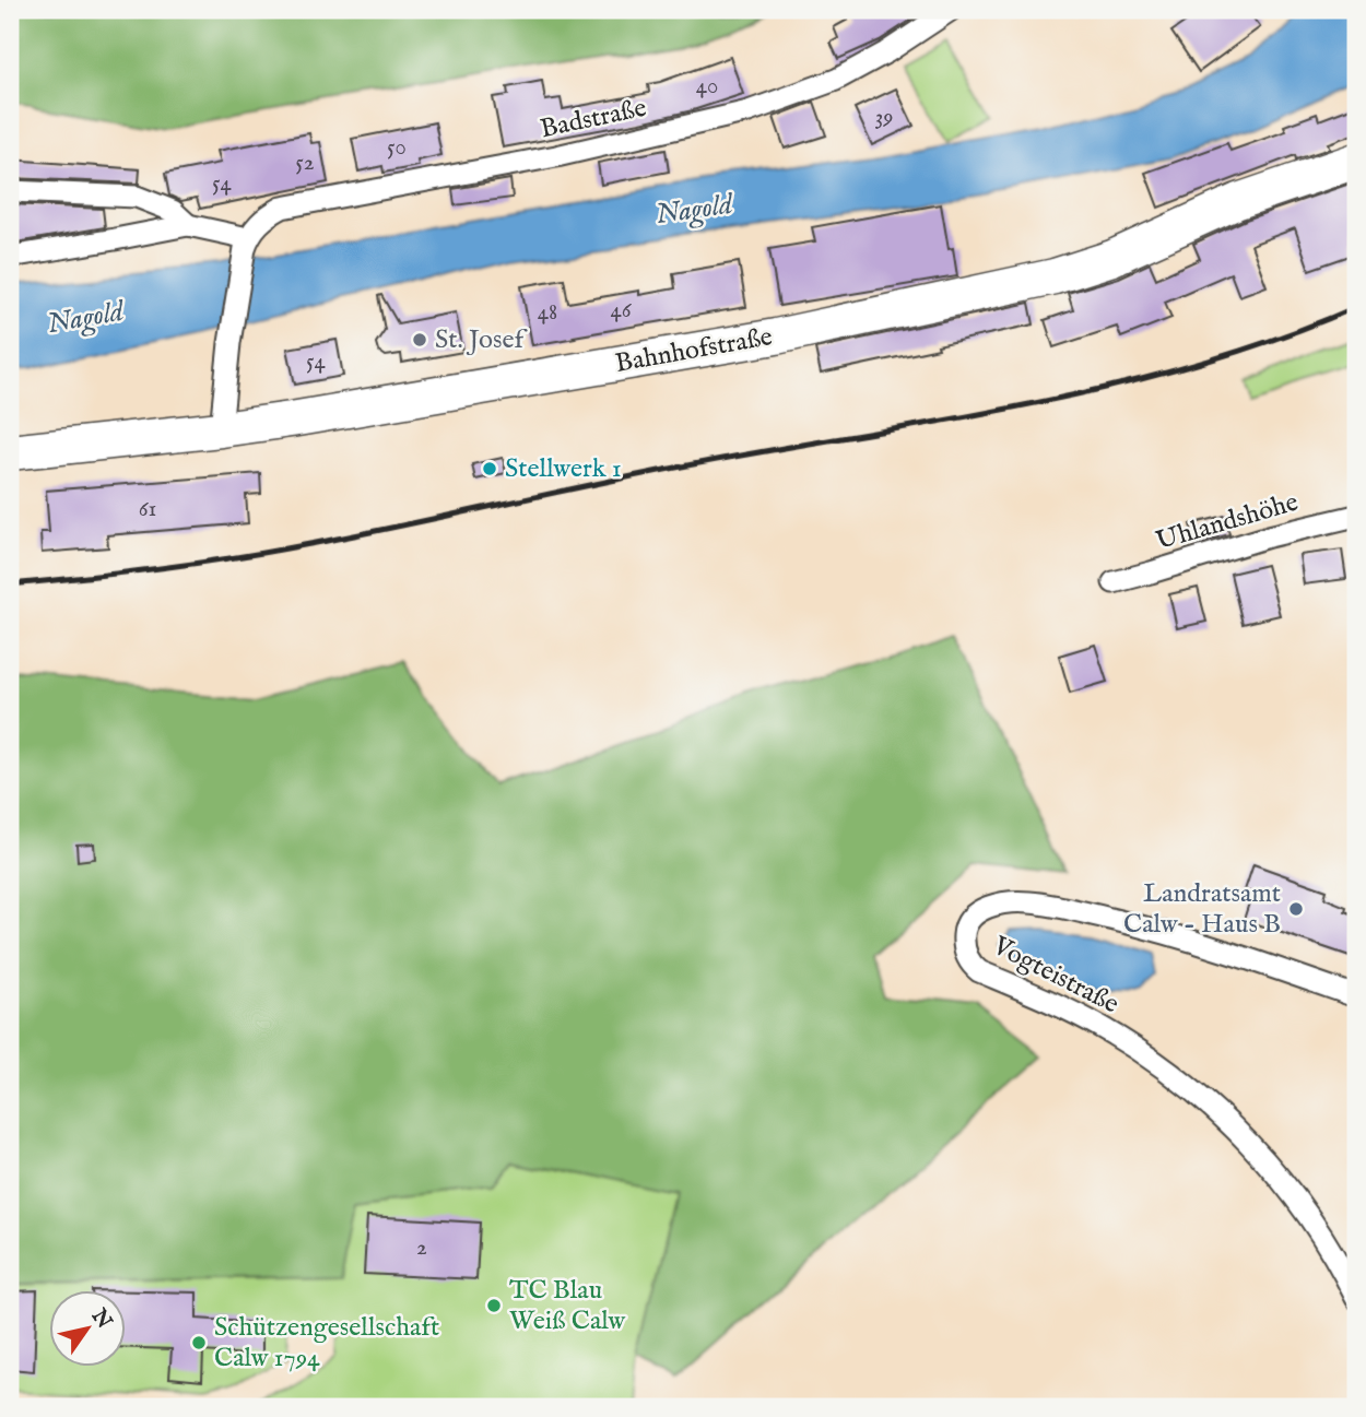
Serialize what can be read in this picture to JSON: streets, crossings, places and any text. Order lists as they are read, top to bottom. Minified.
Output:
{"streets":{"main road":["Bahnhofstraße"],"street":["Badstraße","Uhlandshöhe","Vogteistraße"]},"water":["Nagold"],"places":["St. Josef","Stellwerk 1","Landratsamt Calw - Haus B","TC Blau Weiß Calw","Schützengesellschaft Calw 1794"],"house_numbers":["40","39","50","52","54","46","48","54","61","2"],"north":"top right"}
